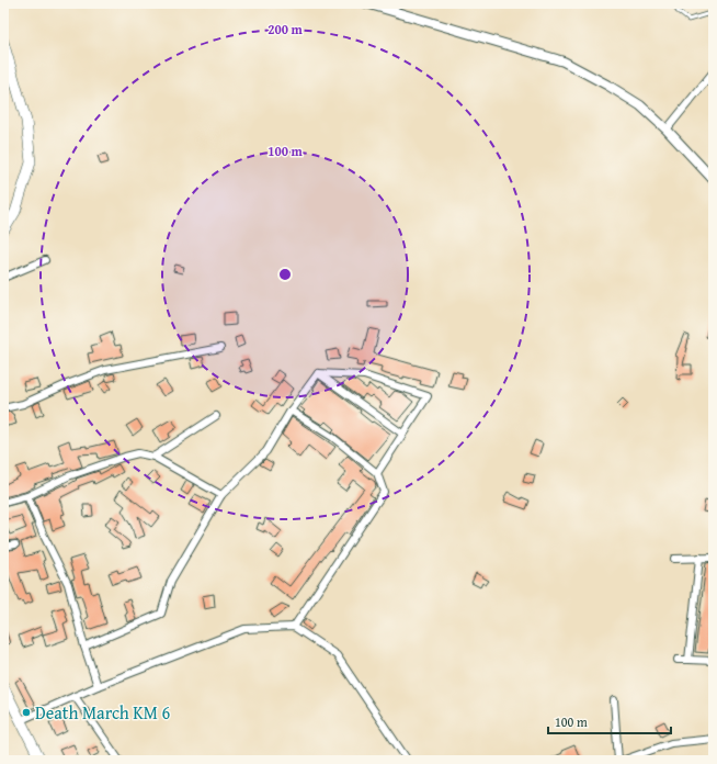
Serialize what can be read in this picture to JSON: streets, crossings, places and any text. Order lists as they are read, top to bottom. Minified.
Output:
{"places":["Death March KM 6"],"scale_bar":"100 m","rings":["200 m","100 m"]}
